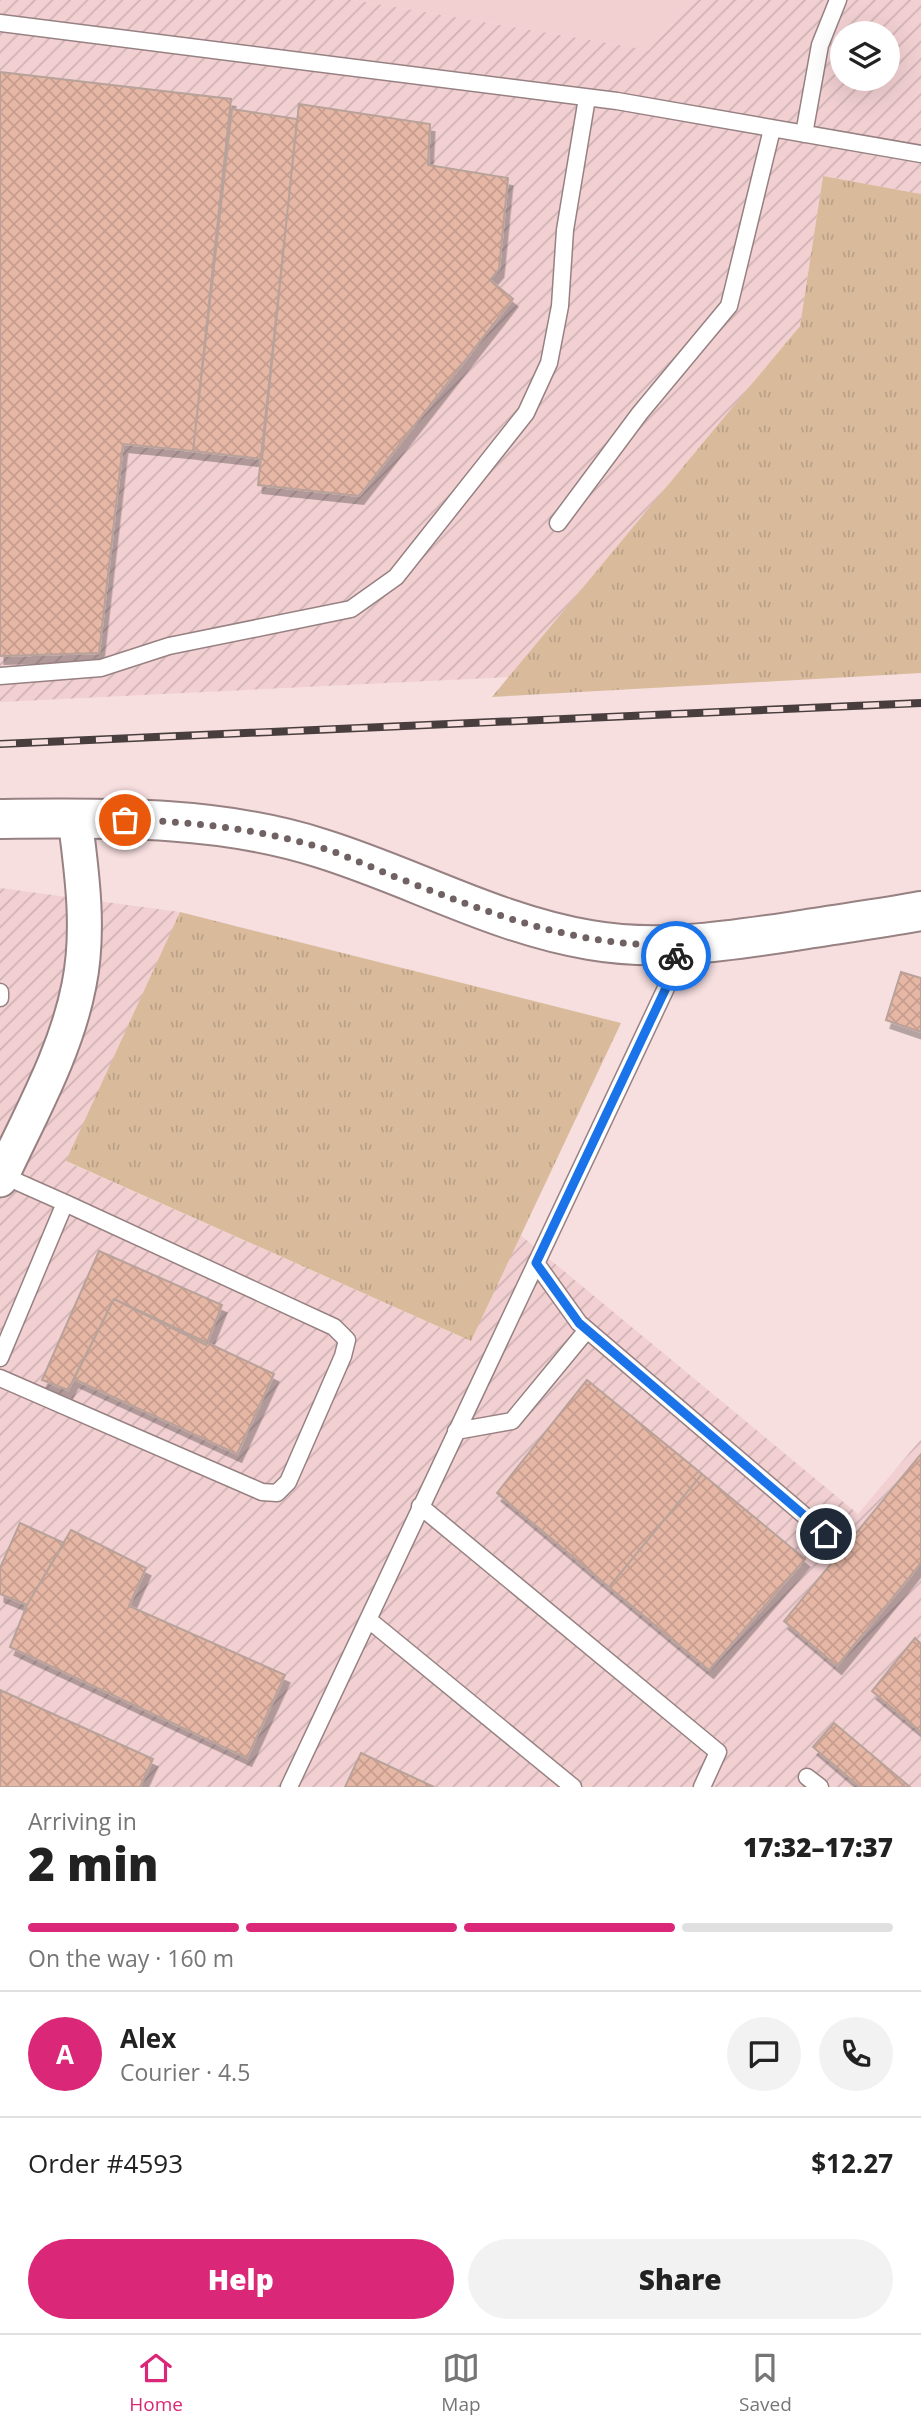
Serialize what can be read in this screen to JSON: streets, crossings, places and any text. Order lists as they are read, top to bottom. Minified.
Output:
{"page":{"heading":["2 min","Arriving in","17:32–17:37"],"panel":["Alex","Courier · 4.5","Order #4593","$12.27"],"bar":"On the way · 160 m","round":"A","buttons":["Help","Share"],"tabs":["Home","Map","Saved"]}}
